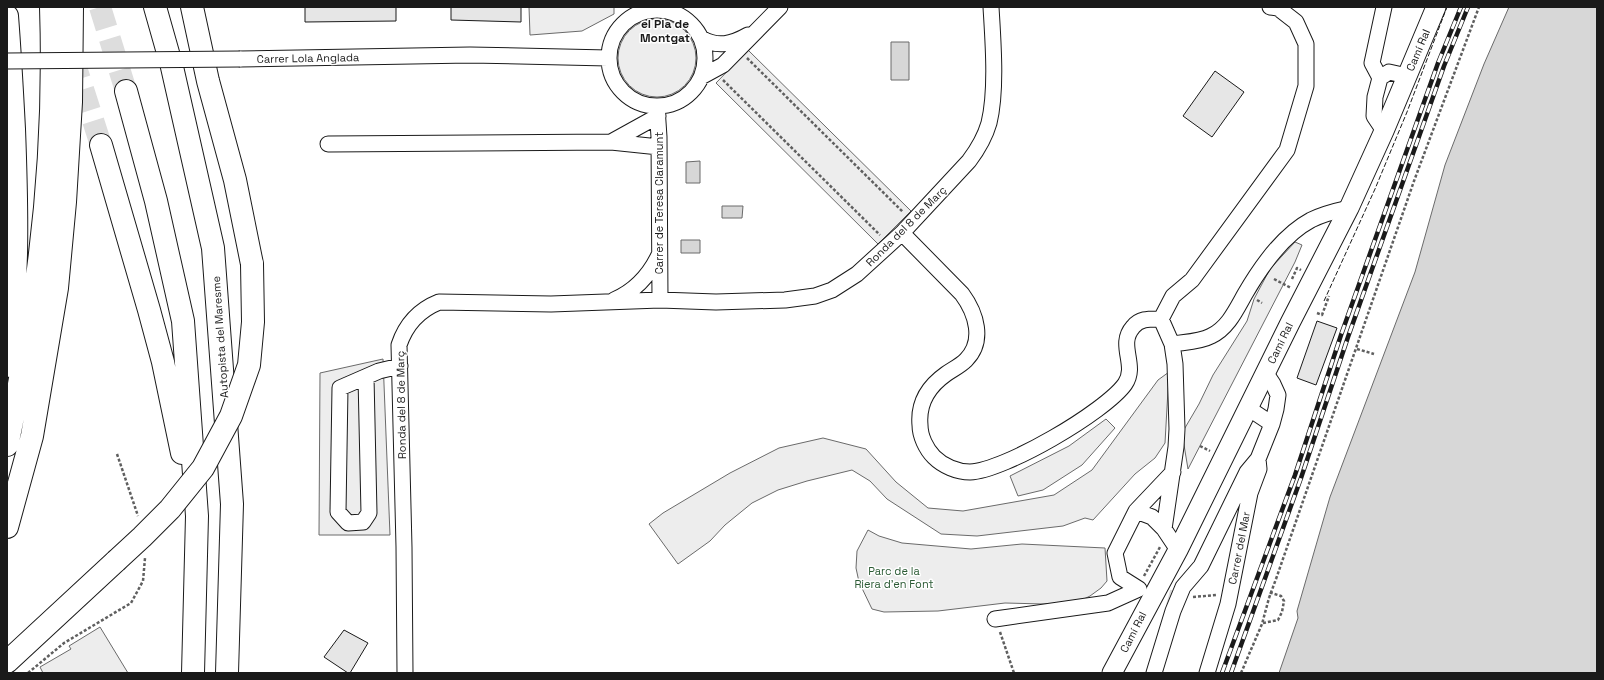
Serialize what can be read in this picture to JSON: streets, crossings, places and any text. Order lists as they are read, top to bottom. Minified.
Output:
{"streets":{"highway":["Autopista del Maresme"],"main road":["Camí Ral"],"street":["Carrer Lola Anglada","Carrer de Teresa Claramunt","Ronda del 8 de Març","Carrer del Mar"]},"crossings":[["Camí Ral","Carrer del Mar"],["Carrer Lola Anglada","Carrer de Teresa Claramunt"],["Carrer de Teresa Claramunt","Ronda del 8 de Març"]],"districts":["el Pla de Montgat"],"parks":["Parc de la Riera d'en Font"]}
